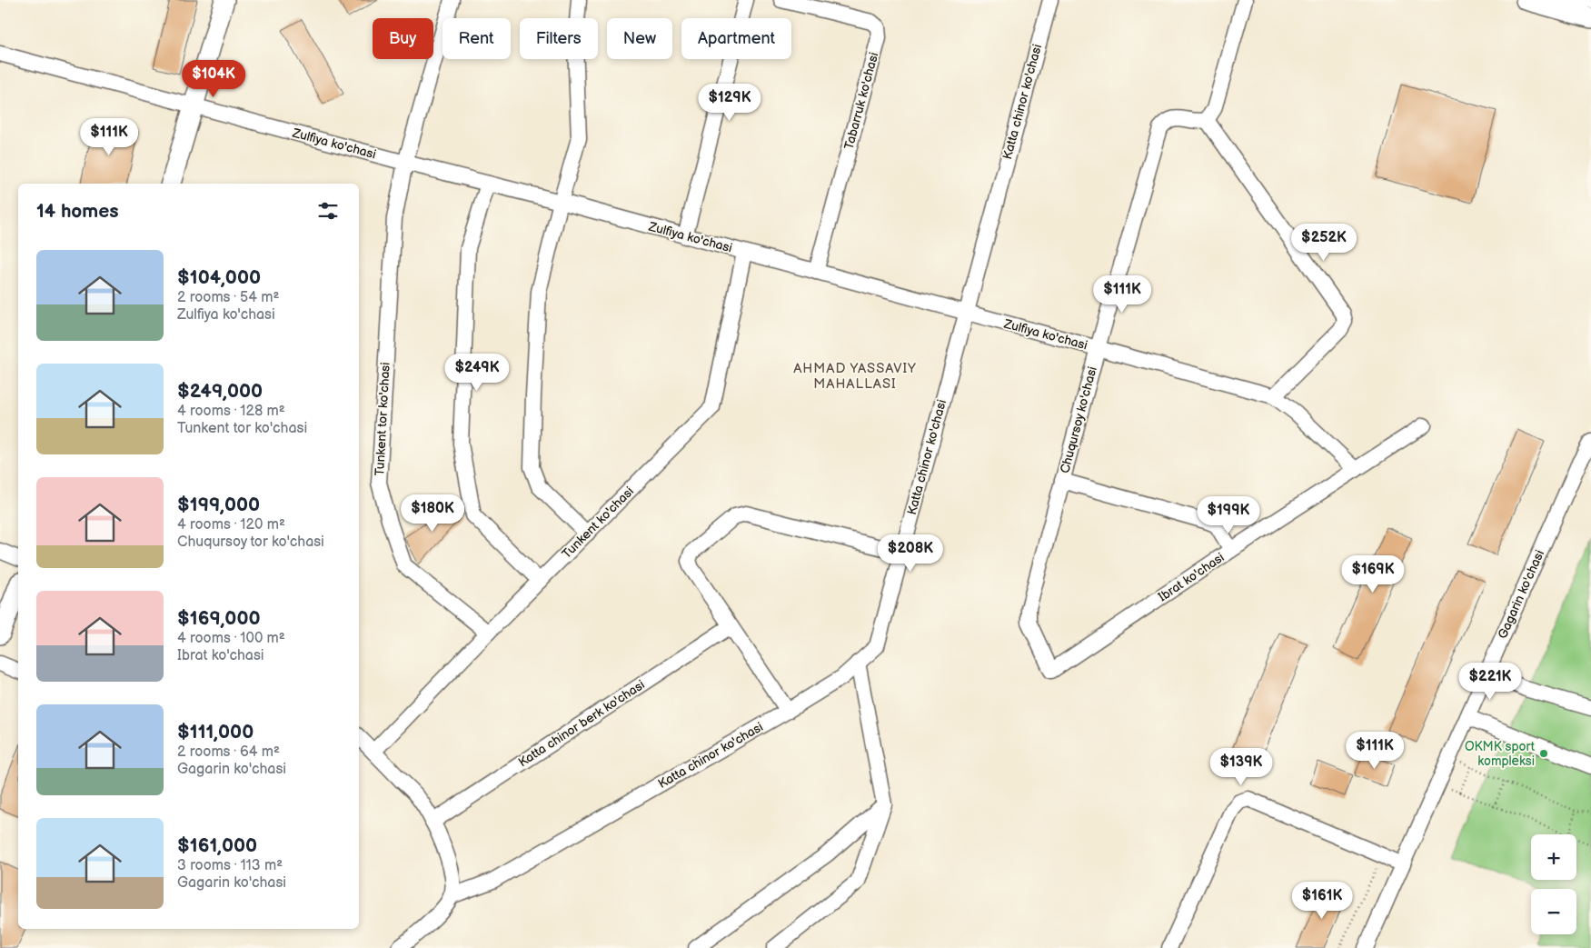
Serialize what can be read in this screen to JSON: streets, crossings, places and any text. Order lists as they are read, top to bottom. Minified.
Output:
{"streets":{"street":["Tabarruk ko'chasi","Katta chinor ko'chasi","Zulfiya ko'chasi","Tunkent tor ko'chasi","Chuqursoy ko'chasi","Tunkent ko'chasi","Ibrat ko'chasi","Gagarin ko'chasi","Katta chinor berk ko'chasi"]},"crossings":[["Tabarruk ko'chasi","Zulfiya ko'chasi"],["Katta chinor ko'chasi","Zulfiya ko'chasi"],["Zulfiya ko'chasi","Tunkent tor ko'chasi"],["Zulfiya ko'chasi","Chuqursoy ko'chasi"],["Zulfiya ko'chasi","Tunkent ko'chasi"],["Zulfiya ko'chasi","Ibrat ko'chasi"],["Tunkent tor ko'chasi","Tunkent ko'chasi"],["Chuqursoy ko'chasi","Ibrat ko'chasi"]],"districts":["AHMAD YASSAVIY MAHALLASI"],"places":["OKMK sport kompleksi"],"page":{"chip":["Buy","Rent","Filters","New","Apartment"],"price":["$104K","$129K","$111K","$252K","$111K","$249K","$180K","$199K","$208K","$169K","$221K","$111K","$139K","$161K"],"heading":"14 homes","list":[{"name":"$104,000","note":"2 rooms · 54 m² · Zulfiya ko'chasi"},{"name":"$249,000","note":"4 rooms · 128 m² · Tunkent tor ko'chasi"},{"name":"$199,000","note":"4 rooms · 120 m² · Chuqursoy tor ko'chasi"},{"name":"$169,000","note":"4 rooms · 100 m² · Ibrat ko'chasi"},{"name":"$111,000","note":"2 rooms · 64 m² · Gagarin ko'chasi"},{"name":"$161,000","note":"3 rooms · 113 m² · Gagarin ko'chasi"}],"map_buttons":["+","−"]}}
